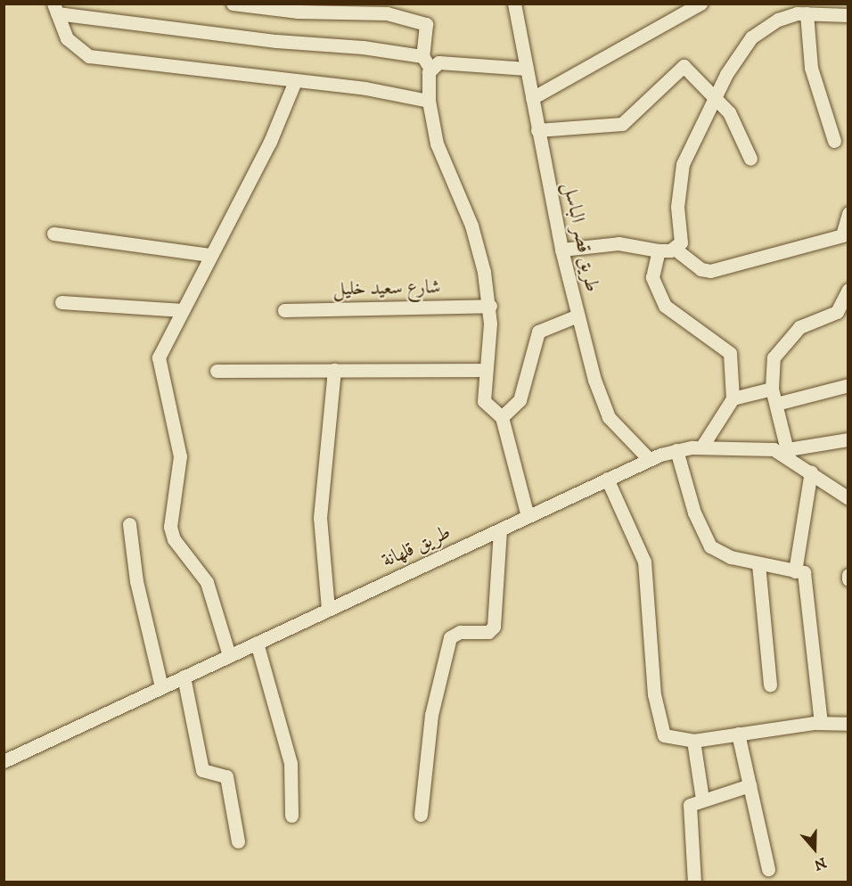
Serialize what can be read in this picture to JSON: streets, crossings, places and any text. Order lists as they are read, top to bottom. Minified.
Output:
{"streets":{"street":["طريق قصر الباسل","شارع سعيد خليل","طريق قلهانة"]},"crossings":[["طريق قصر الباسل","طريق قلهانة"]],"north":"bottom"}
